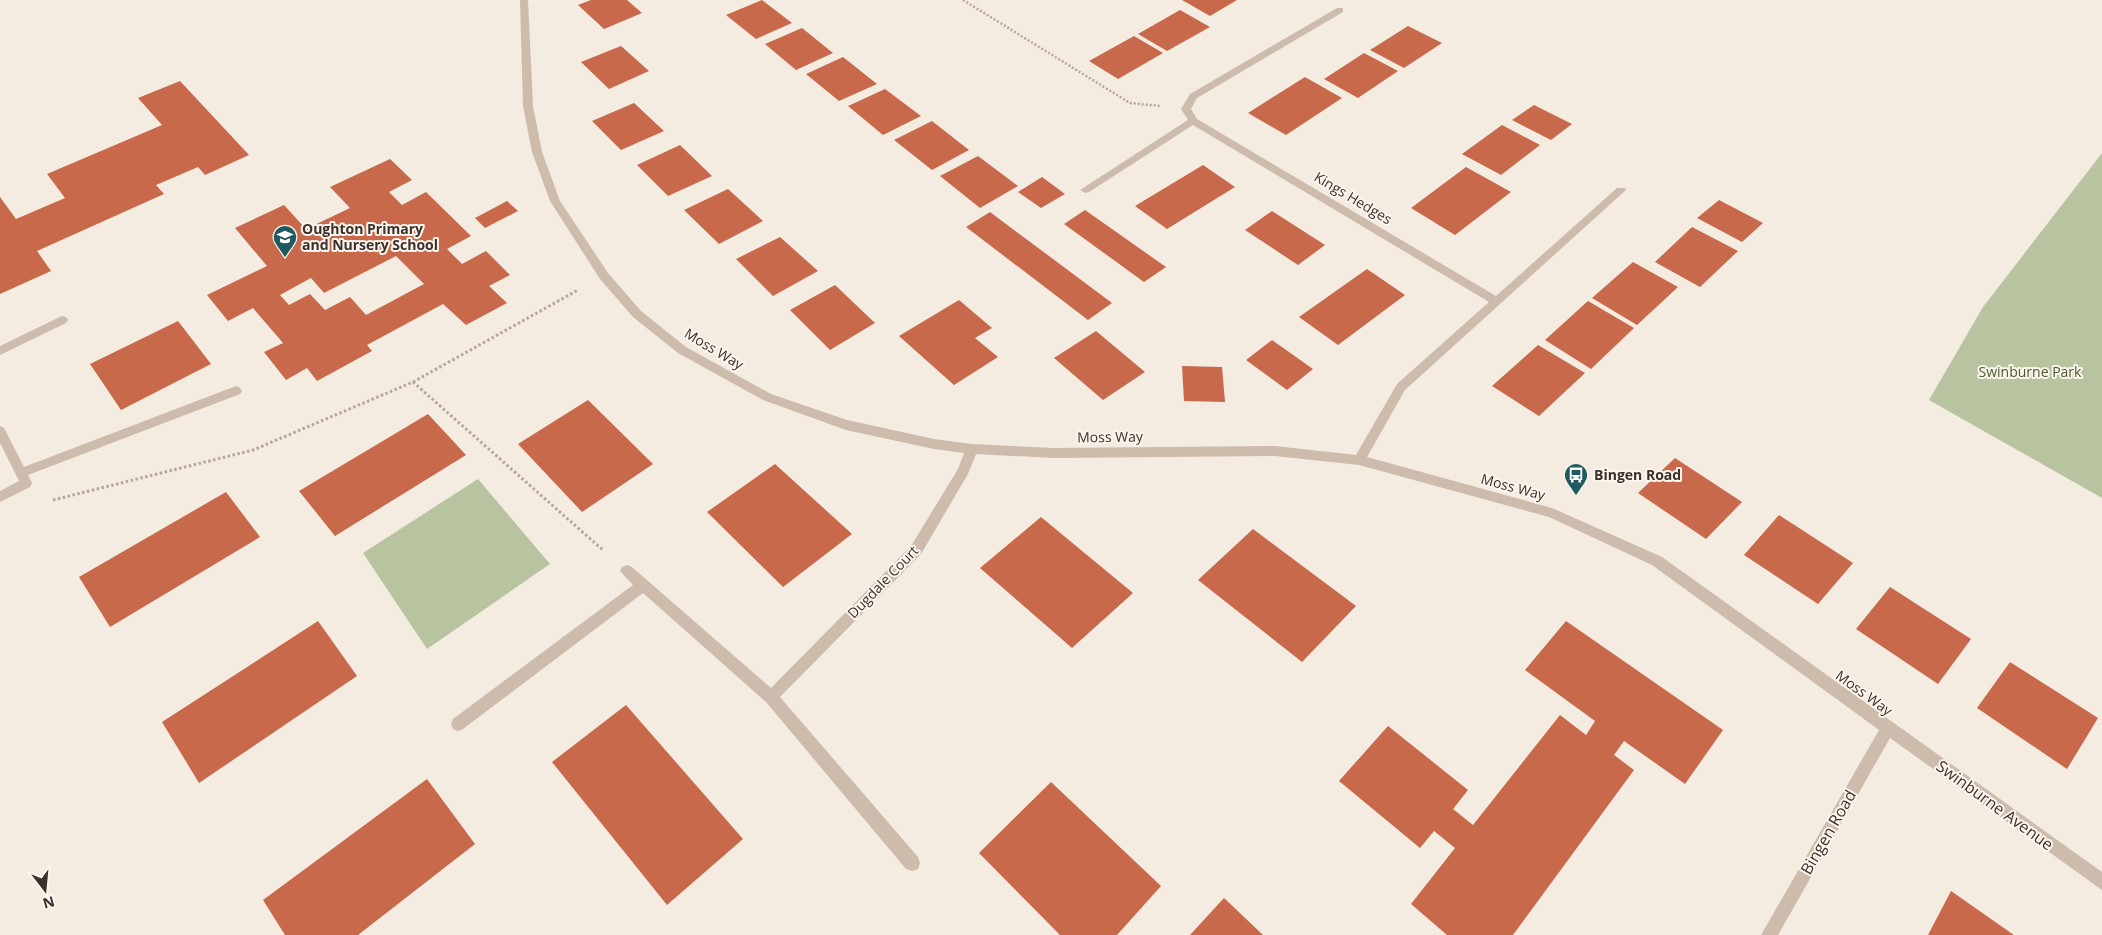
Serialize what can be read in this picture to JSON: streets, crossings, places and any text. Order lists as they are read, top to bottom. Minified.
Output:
{"streets":{"street":["Kings Hedges","Moss Way","Dugdale Court","Swinburne Avenue","Bingen Road"]},"crossings":[["Moss Way","Dugdale Court"],["Moss Way","Swinburne Avenue"],["Moss Way","Bingen Road"],["Swinburne Avenue","Bingen Road"]],"parks":["Swinburne Park"],"places":{"school or university":["Oughton Primary and Nursery School"],"bus stop":["Bingen Road"]},"north":"bottom"}
